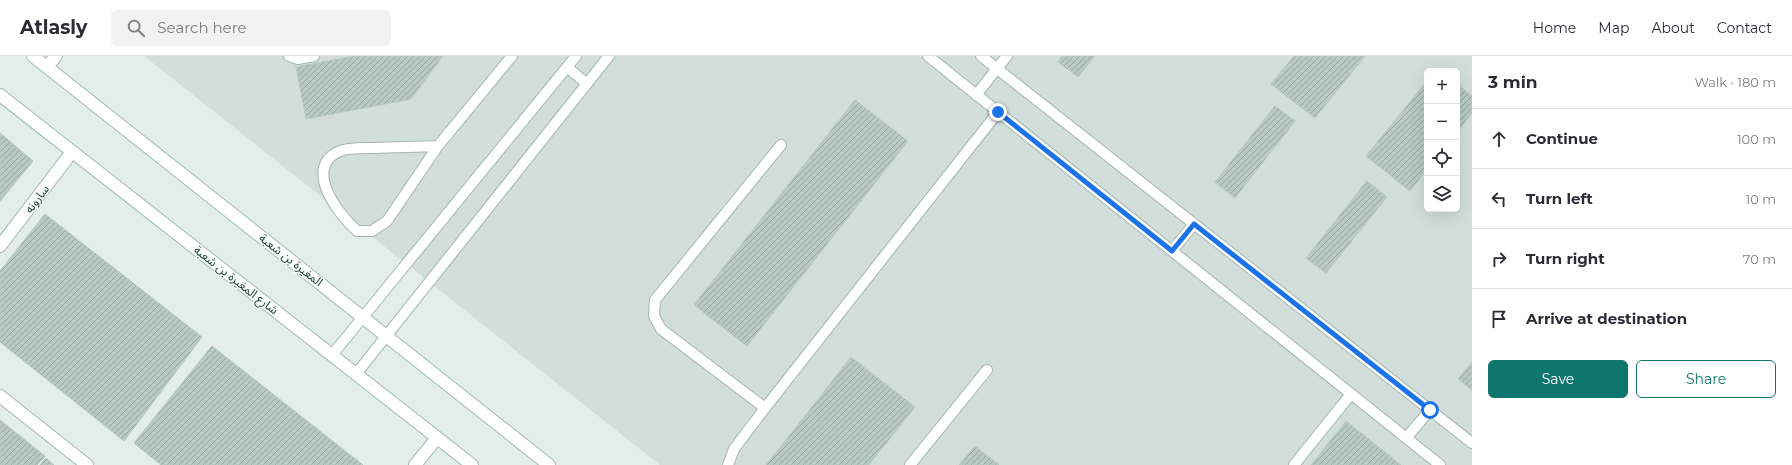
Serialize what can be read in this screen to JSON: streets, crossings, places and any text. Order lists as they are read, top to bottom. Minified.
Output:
{"streets":{"street":["سارونه","المغيرة بن شعبة","شارع المغيرة بن شعبة"]},"crossings":[["سارونه","شارع المغيرة بن شعبة"]],"page":{"header":"Atlasly","search":"Search here","nav":["Home","Map","About","Contact"],"heading":["3 min","Walk · 180 m"],"map_buttons":["+","−"],"list":[["Continue","100 m"],["Turn left","10 m"],["Turn right","70 m"],"Arrive at destination"],"buttons":["Save","Share"]}}
